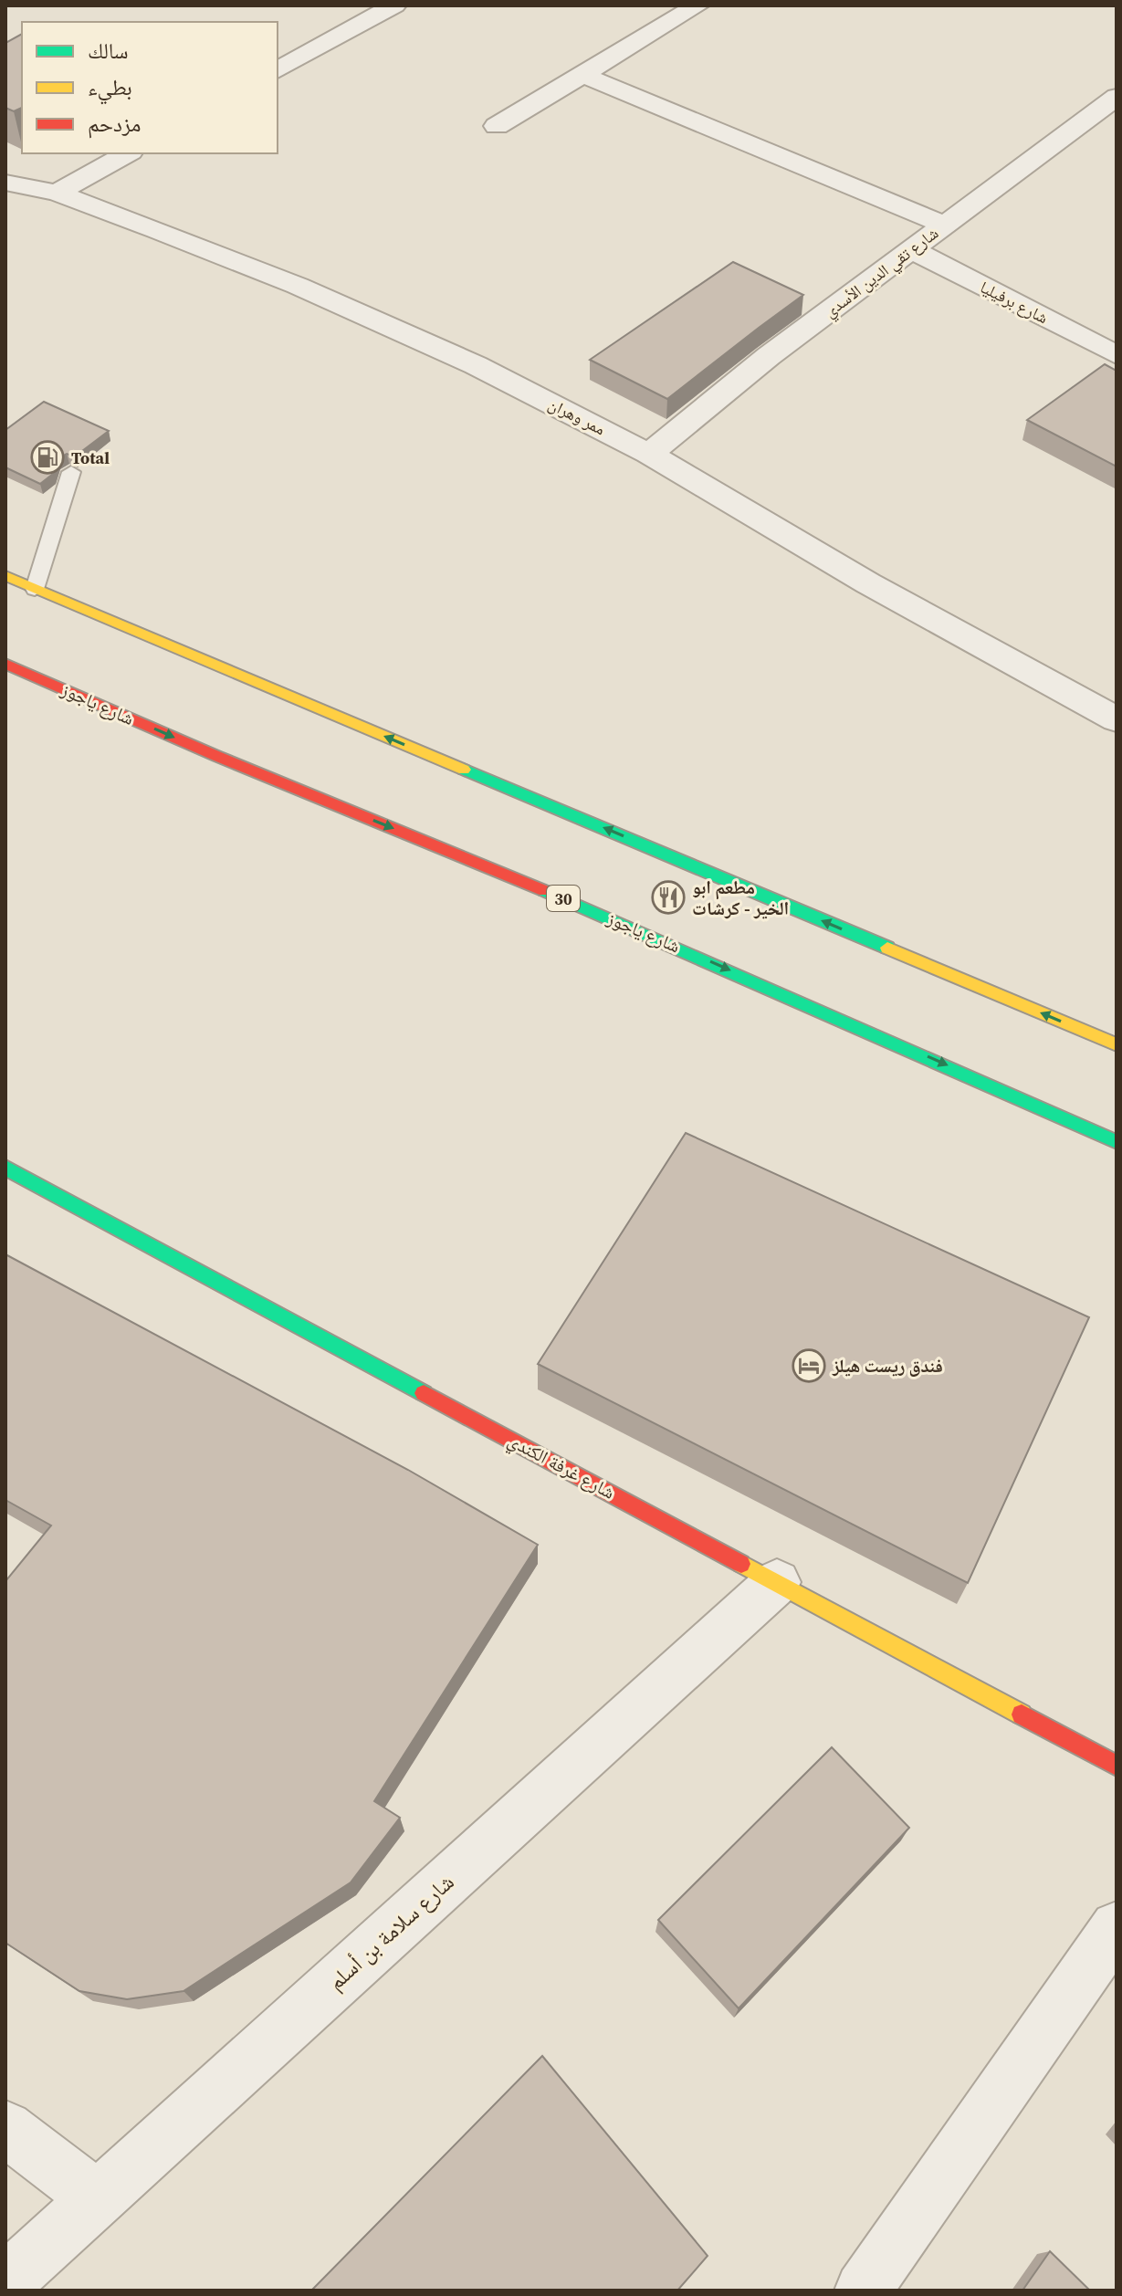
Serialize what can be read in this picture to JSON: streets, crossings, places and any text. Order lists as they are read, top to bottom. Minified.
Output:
{"streets":{"main road":["شارع ياجوز","30","شارع غرفة الكندي"],"street":["شارع تقي الدين الأسدي","شارع برفيليا","ممر وهران","شارع سلامة بن أسلم"]},"crossings":[["شارع تقي الدين الأسدي","شارع برفيليا"],["شارع تقي الدين الأسدي","ممر وهران"],["شارع غرفة الكندي","شارع سلامة بن أسلم"]],"places":{"fuel station":["Total"],"restaurant":["مطعم ابو الخير - كرشات"],"hotel":["فندق ريست هيلز"]},"legend":["سالك","بطيء","مزدحم"]}
